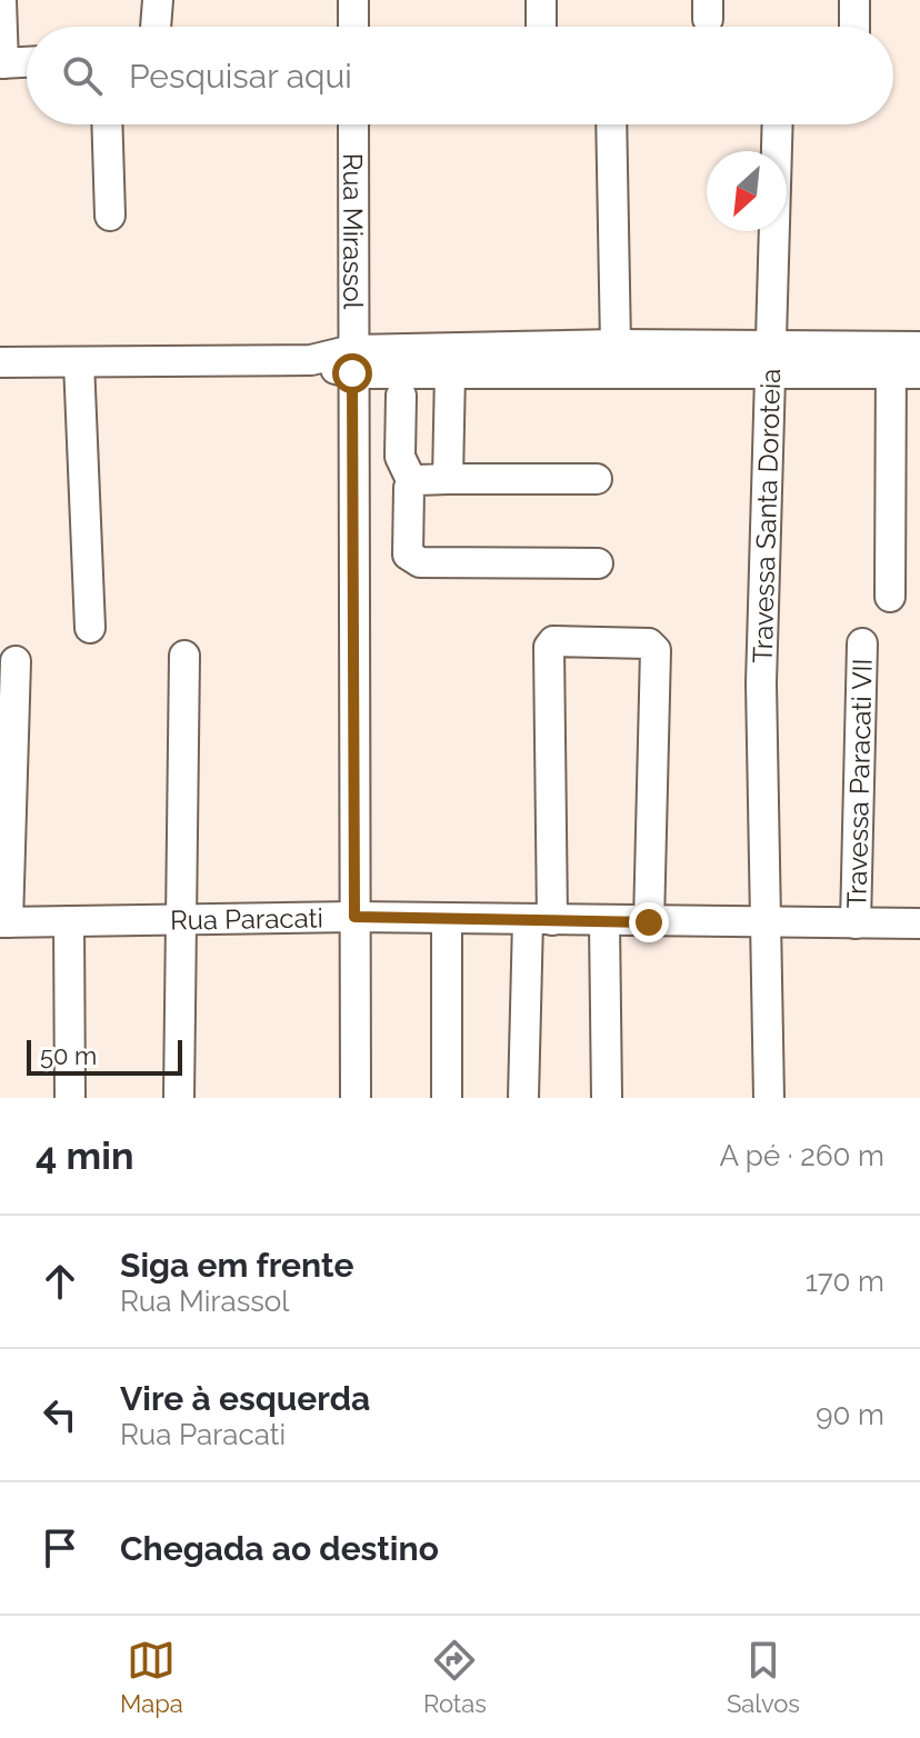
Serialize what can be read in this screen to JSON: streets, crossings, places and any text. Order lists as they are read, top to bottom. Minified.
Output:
{"streets":{"street":["Rua Mirassol","Travessa Santa Doroteia","Travessa Paracati VII","Rua Paracati"]},"crossings":[["Rua Mirassol","Rua Paracati"],["Travessa Santa Doroteia","Rua Paracati"],["Travessa Paracati VII","Rua Paracati"]],"scale_bar":"50 m","north":"bottom left","page":{"search":"Pesquisar aqui","scale":"50 m","heading":["4 min","A pé · 260 m"],"list":[["Siga em frente","Rua Mirassol","170 m"],["Vire à esquerda","Rua Paracati","90 m"],"Chegada ao destino"],"nav":["Mapa","Rotas","Salvos"]}}
